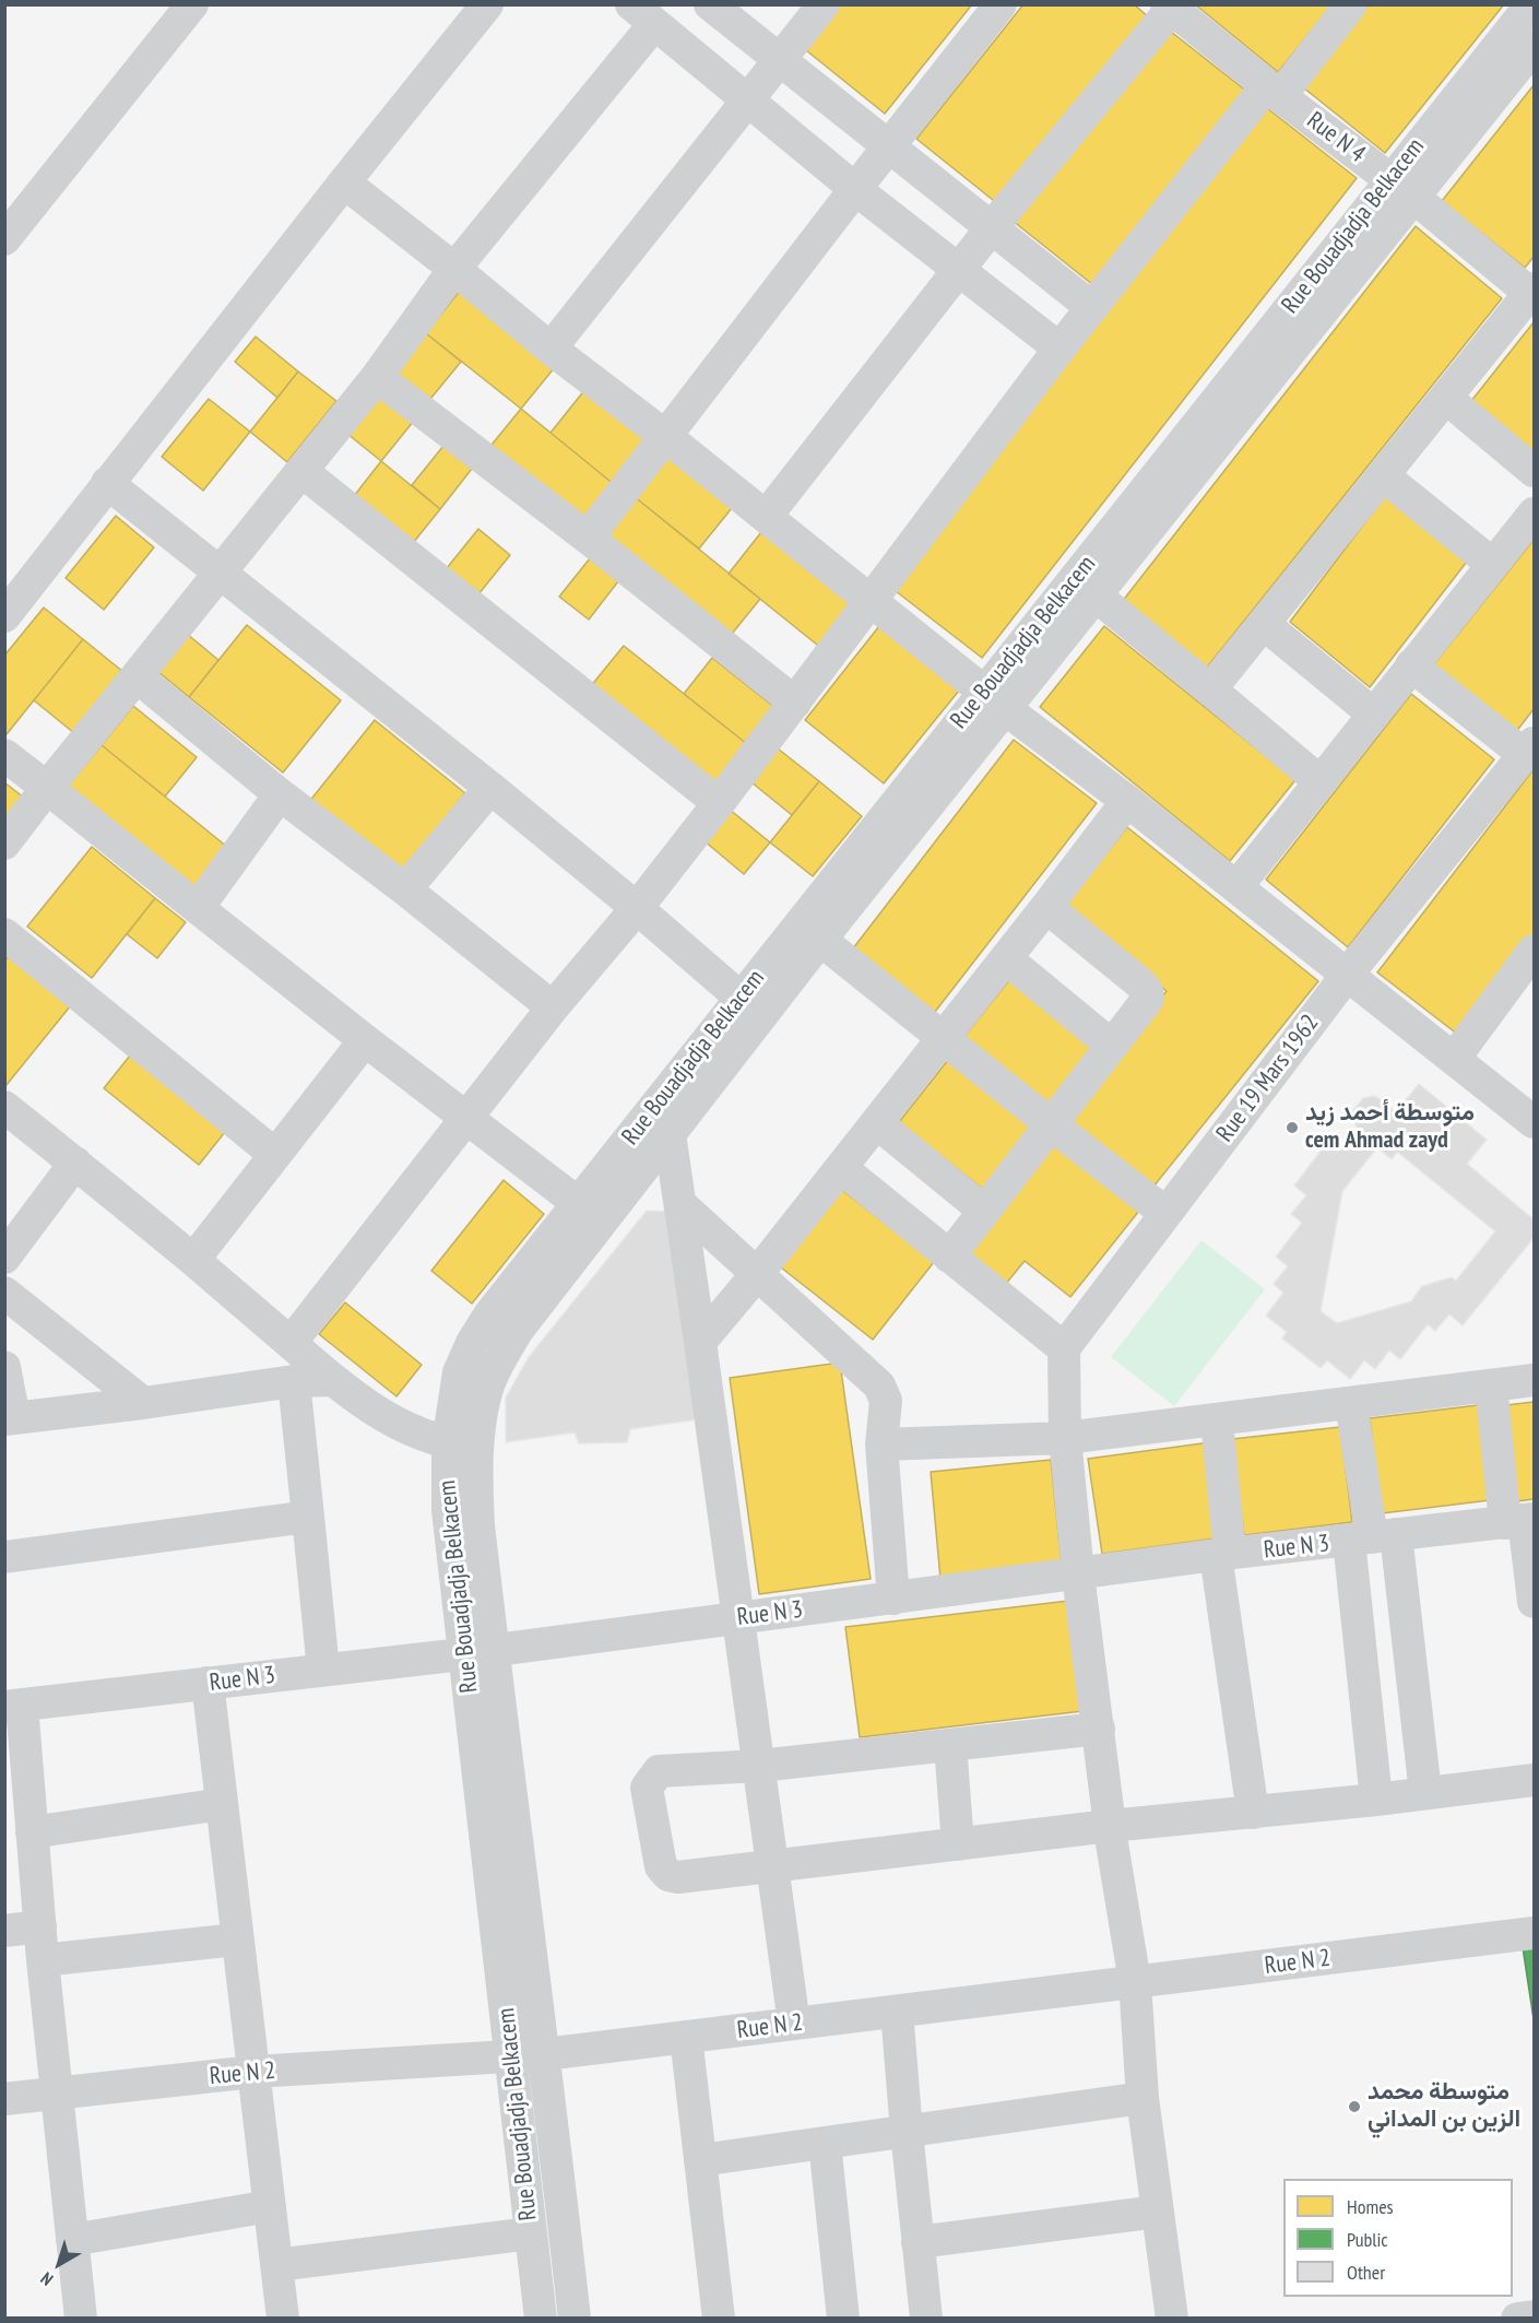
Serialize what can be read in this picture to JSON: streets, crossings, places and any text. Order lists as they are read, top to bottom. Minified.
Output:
{"streets":{"street":["Rue N 4","Rue Bouadjadja Belkacem","Rue 19 Mars 1962","Rue N 3","Rue N 2"]},"crossings":[["Rue N 4","Rue Bouadjadja Belkacem"],["Rue Bouadjadja Belkacem","Rue N 3"],["Rue Bouadjadja Belkacem","Rue N 2"]],"places":["متوسطة أحمد زيد cem Ahmad zayd","متوسطة محمد الزين بن المداني"],"legend":["Homes","Public","Other"],"north":"bottom left"}
